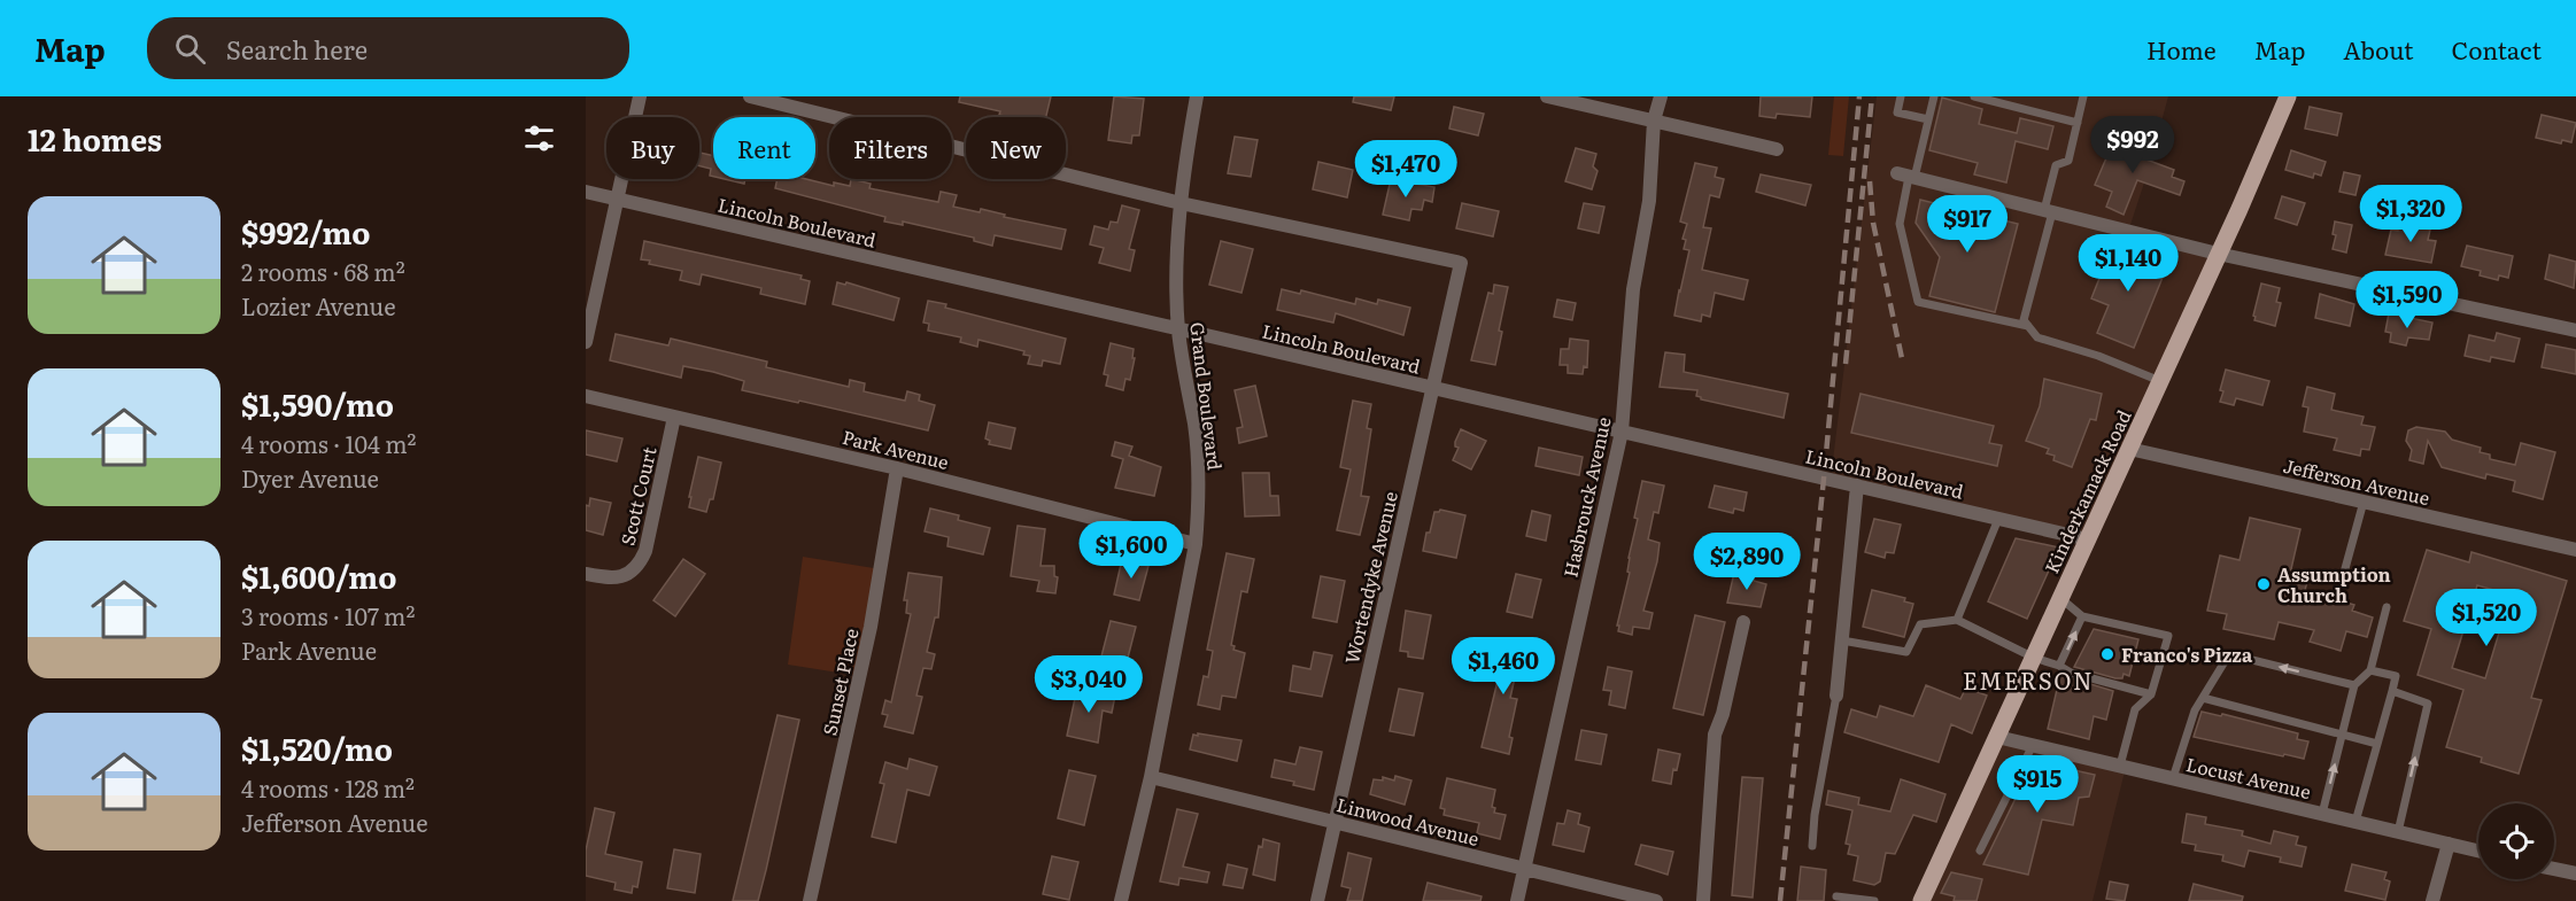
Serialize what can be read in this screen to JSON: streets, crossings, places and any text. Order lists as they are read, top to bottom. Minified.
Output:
{"streets":{"main road":["Kinderkamack Road"],"street":["Lincoln Boulevard","Grand Boulevard","Park Avenue","Jefferson Avenue","Scott Court","Hasbrouck Avenue","Wortendyke Avenue","Sunset Place","Locust Avenue","Linwood Avenue"]},"crossings":[["Lincoln Boulevard","Grand Boulevard"],["Lincoln Boulevard","Kinderkamack Road"],["Lincoln Boulevard","Hasbrouck Avenue"],["Lincoln Boulevard","Wortendyke Avenue"],["Grand Boulevard","Park Avenue"],["Grand Boulevard","Wortendyke Avenue"],["Grand Boulevard","Linwood Avenue"],["Park Avenue","Scott Court"],["Park Avenue","Sunset Place"],["Jefferson Avenue","Kinderkamack Road"],["Kinderkamack Road","Locust Avenue"],["Hasbrouck Avenue","Linwood Avenue"],["Wortendyke Avenue","Linwood Avenue"]],"districts":["EMERSON"],"places":["Assumption Church","Franco's Pizza"],"page":{"header":"Map","search":"Search here","nav":["Home","Map","About","Contact"],"heading":"12 homes","price":["$992","$1,470","$1,320","$917","$1,140","$1,590","$1,600","$2,890","$1,520","$1,460","$3,040","$915"],"chip":["Buy","Rent","Filters","New"],"list":[{"name":"$992/mo","note":"2 rooms · 68 m² · Lozier Avenue"},{"name":"$1,590/mo","note":"4 rooms · 104 m² · Dyer Avenue"},{"name":"$1,600/mo","note":"3 rooms · 107 m² · Park Avenue"},{"name":"$1,520/mo","note":"4 rooms · 128 m² · Jefferson Avenue"}]}}
